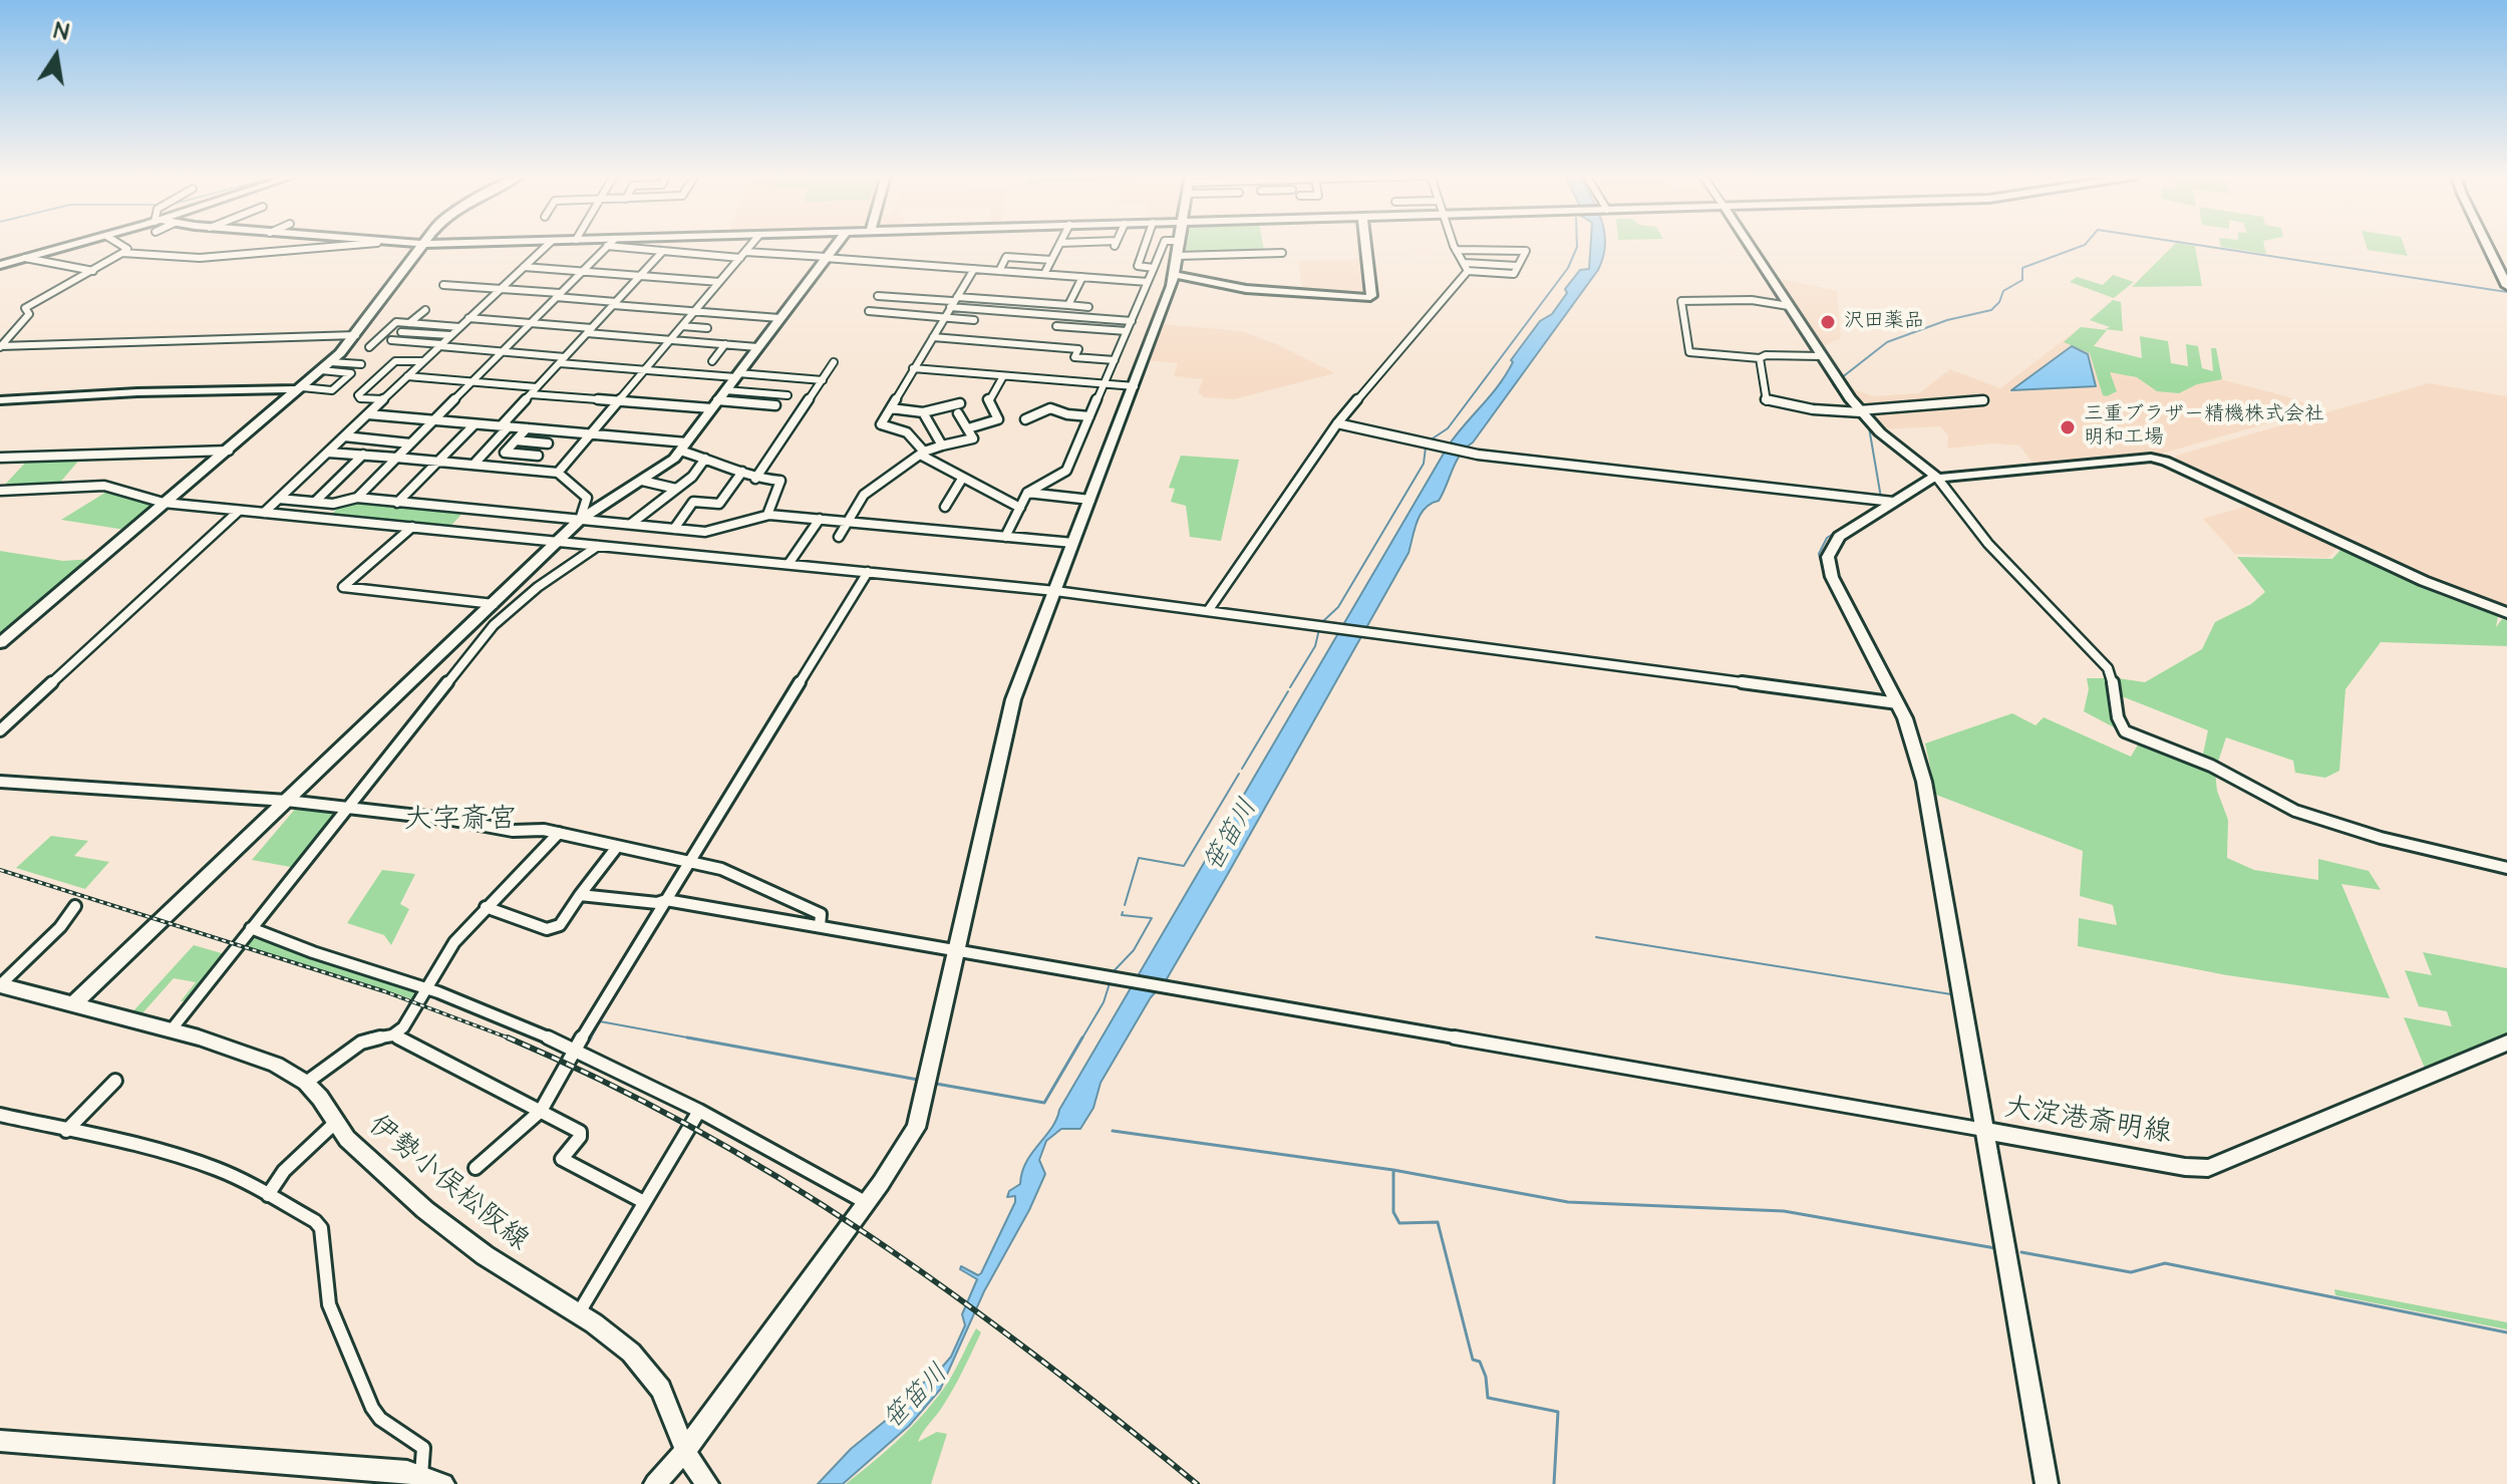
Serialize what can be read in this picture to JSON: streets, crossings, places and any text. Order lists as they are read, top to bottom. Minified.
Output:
{"streets":{"street":["大淀港斎明線","伊勢小俣松阪線"]},"districts":["大字斎宮"],"water":["笹笛川"],"places":["沢田薬品","三重ブラザー精機株式会社 明和工場"],"north":"top"}
